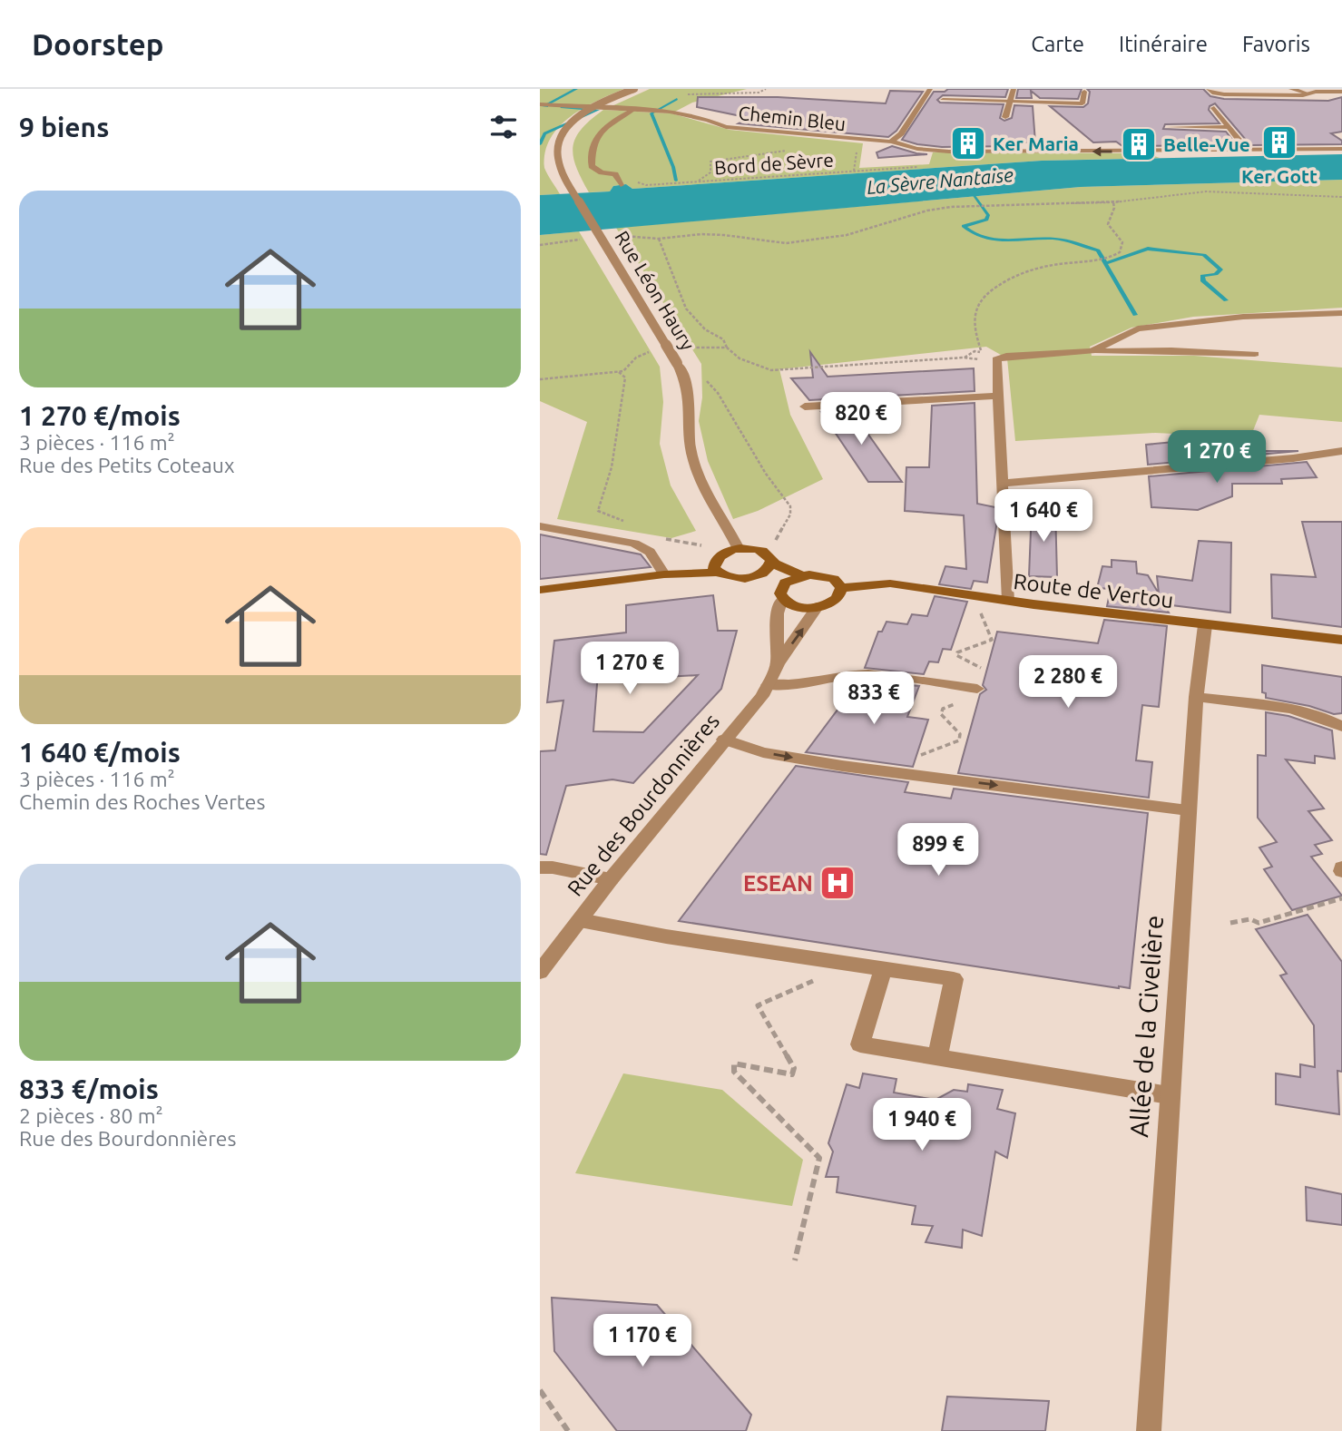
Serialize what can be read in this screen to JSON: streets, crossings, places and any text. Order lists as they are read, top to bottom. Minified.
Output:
{"streets":{"main road":["Route de Vertou"],"street":["Chemin Bleu","Rue Léon Haury","Rue des Bourdonnières","Allée de la Civelière"],"path":["Bord de Sèvre"]},"crossings":[["Route de Vertou","Allée de la Civelière"]],"water":["La Sèvre Nantaise"],"places":{"building":["Ker Gott","Ker Maria","Belle-Vue"],"hospital":["ESEAN"]},"page":{"header":"Doorstep","nav":["Carte","Itinéraire","Favoris"],"heading":"9 biens","list":[{"name":"1 270 €/mois","note":"3 pièces · 116 m² · Rue des Petits Coteaux"},{"name":"1 640 €/mois","note":"3 pièces · 116 m² · Chemin des Roches Vertes"},{"name":"833 €/mois","note":"2 pièces · 80 m² · Rue des Bourdonnières"}],"price":["820 €","1 270 €","1 640 €","1 270 €","2 280 €","833 €","899 €","1 940 €","1 170 €"]}}
